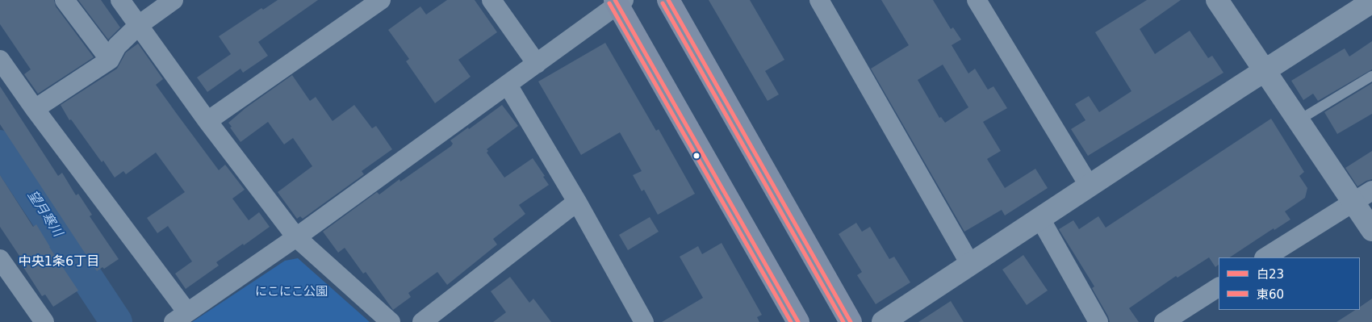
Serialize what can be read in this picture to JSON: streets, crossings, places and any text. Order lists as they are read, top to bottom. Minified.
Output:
{"districts":["中央1条6丁目"],"water":["望月寒川"],"parks":["にこにこ公園"],"lines":["transit line 白23","transit line 東60"],"legend":["白23","東60"]}
